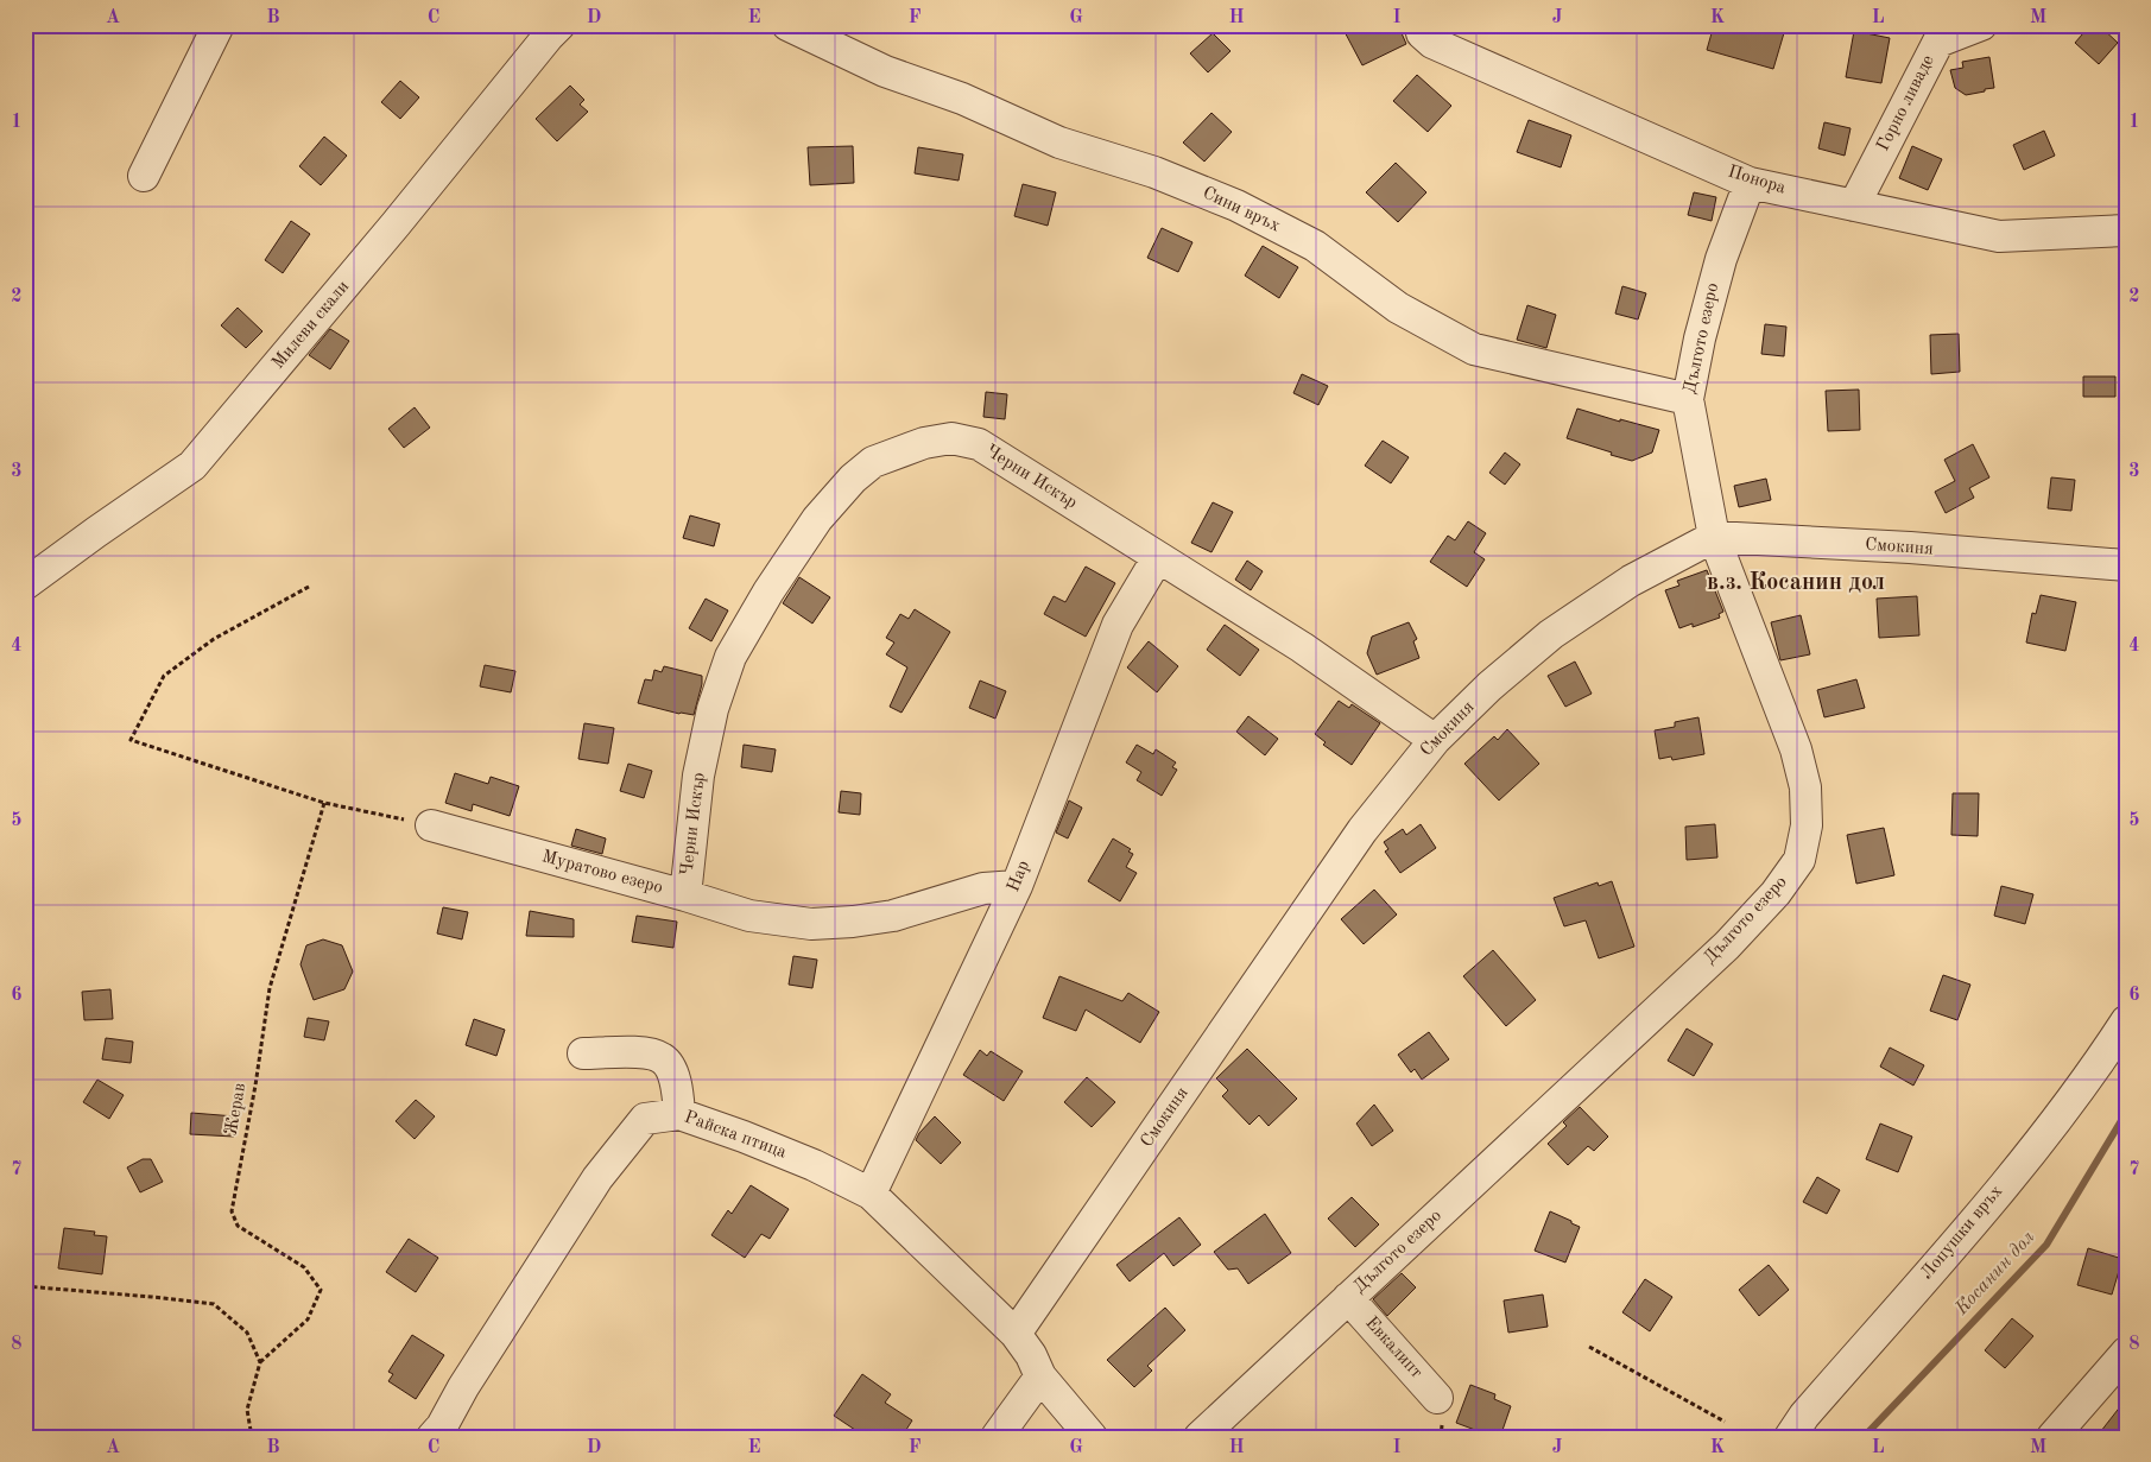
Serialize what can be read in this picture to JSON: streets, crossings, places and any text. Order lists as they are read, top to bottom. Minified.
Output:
{"streets":{"street":["Горно ливаде","Понора","Сини връх","Милеви скали","Дългото езеро","Черни Искър","Смокиня","Муратово езеро","Нар","Райска птица","Лопушки връх","Евкалипт"],"path":["Жерав"]},"crossings":[["Горно ливаде","Понора"],["Понора","Дългото езеро"],["Сини връх","Дългото езеро"],["Дългото езеро","Смокиня"],["Дългото езеро","Евкалипт"],["Черни Искър","Смокиня"],["Черни Искър","Муратово езеро"],["Черни Искър","Нар"],["Смокиня","Райска птица"],["Муратово езеро","Нар"],["Нар","Райска птица"]],"districts":["в.з. Косанин дол"],"water":["Косанин дол"],"grid":{"columns":["A","B","C","D","E","F","G","H","I","J","K","L","M"],"rows":["1","2","3","4","5","6","7","8"]}}
